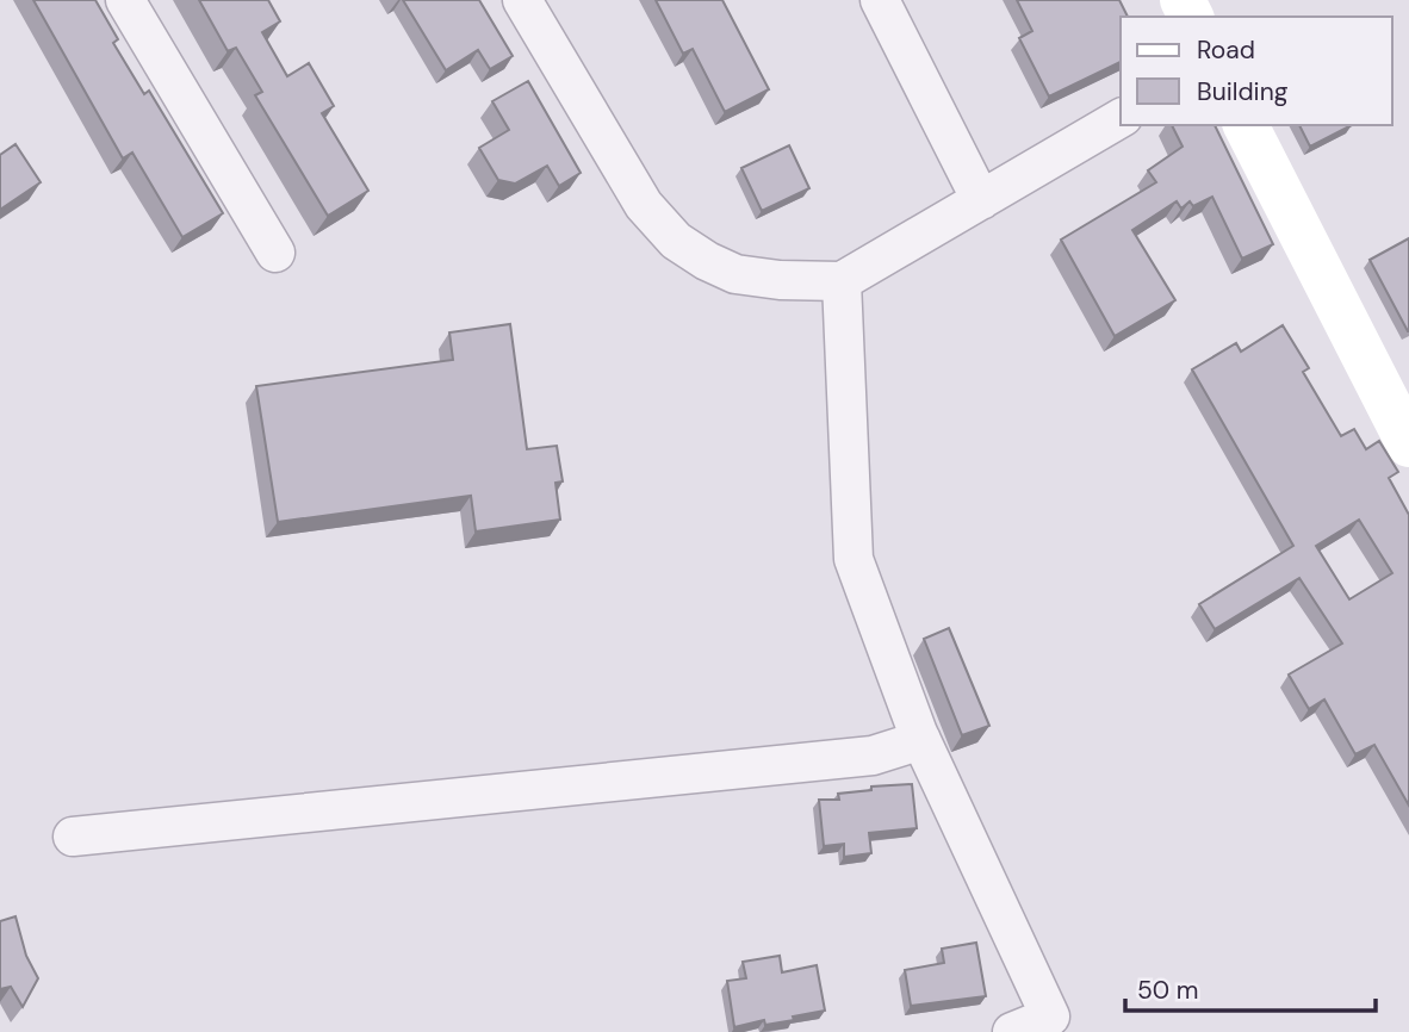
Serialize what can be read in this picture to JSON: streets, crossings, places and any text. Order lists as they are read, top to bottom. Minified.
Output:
{"legend":["Road","Building"],"scale_bar":"50 m"}
